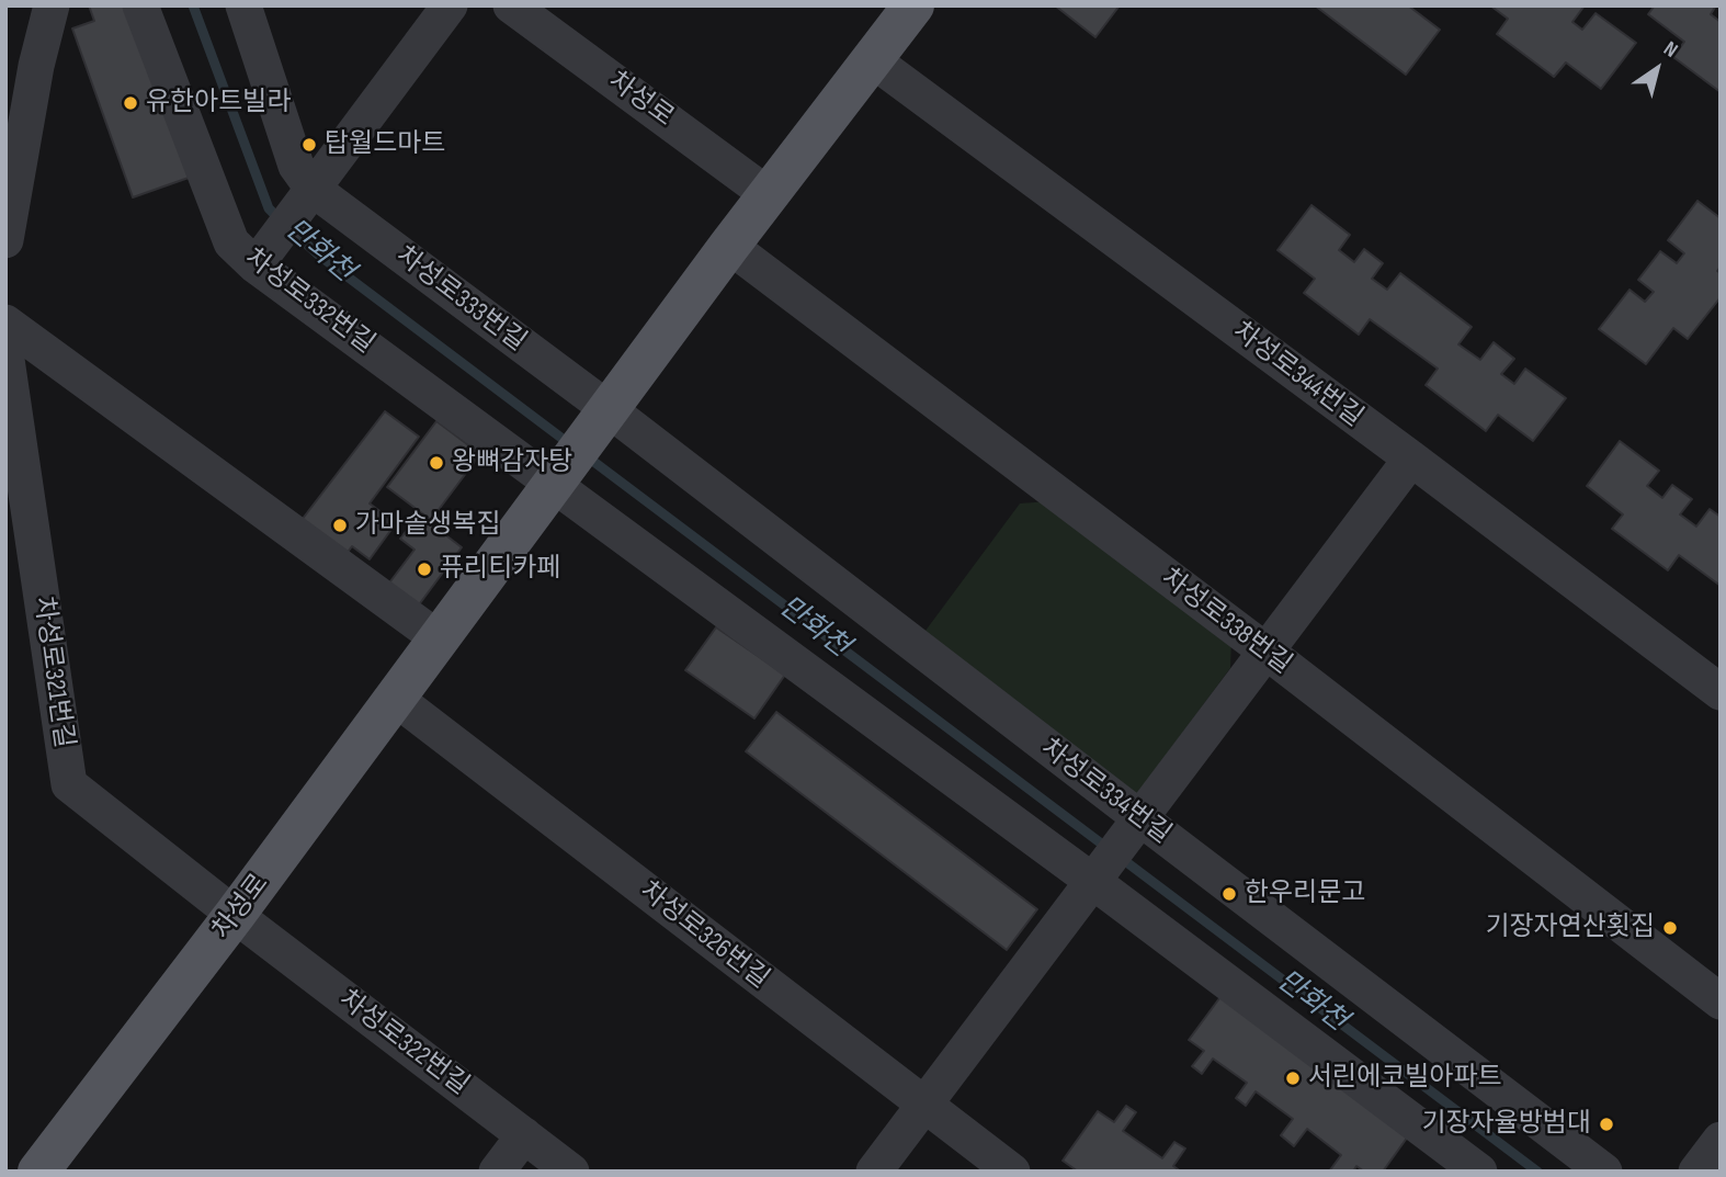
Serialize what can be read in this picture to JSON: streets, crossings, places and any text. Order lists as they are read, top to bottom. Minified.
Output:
{"streets":{"main road":["차성로"],"street":["차성로333번길","차성로332번길","차성로344번길","차성로338번길","차성로321번길","차성로334번길","차성로326번길","차성로322번길"]},"crossings":[["차성로","차성로333번길"],["차성로","차성로332번길"],["차성로","차성로321번길"],["차성로","차성로334번길"],["차성로","차성로326번길"],["차성로","차성로322번길"],["차성로333번길","차성로334번길"],["차성로321번길","차성로322번길"]],"water":["만화천"],"places":["유한아트빌라","탑월드마트","왕뼈감자탕","가마솥생복집","퓨리티카페","한우리문고","기장자연산횟집","서린에코빌아파트","기장자율방범대"],"north":"top right"}
